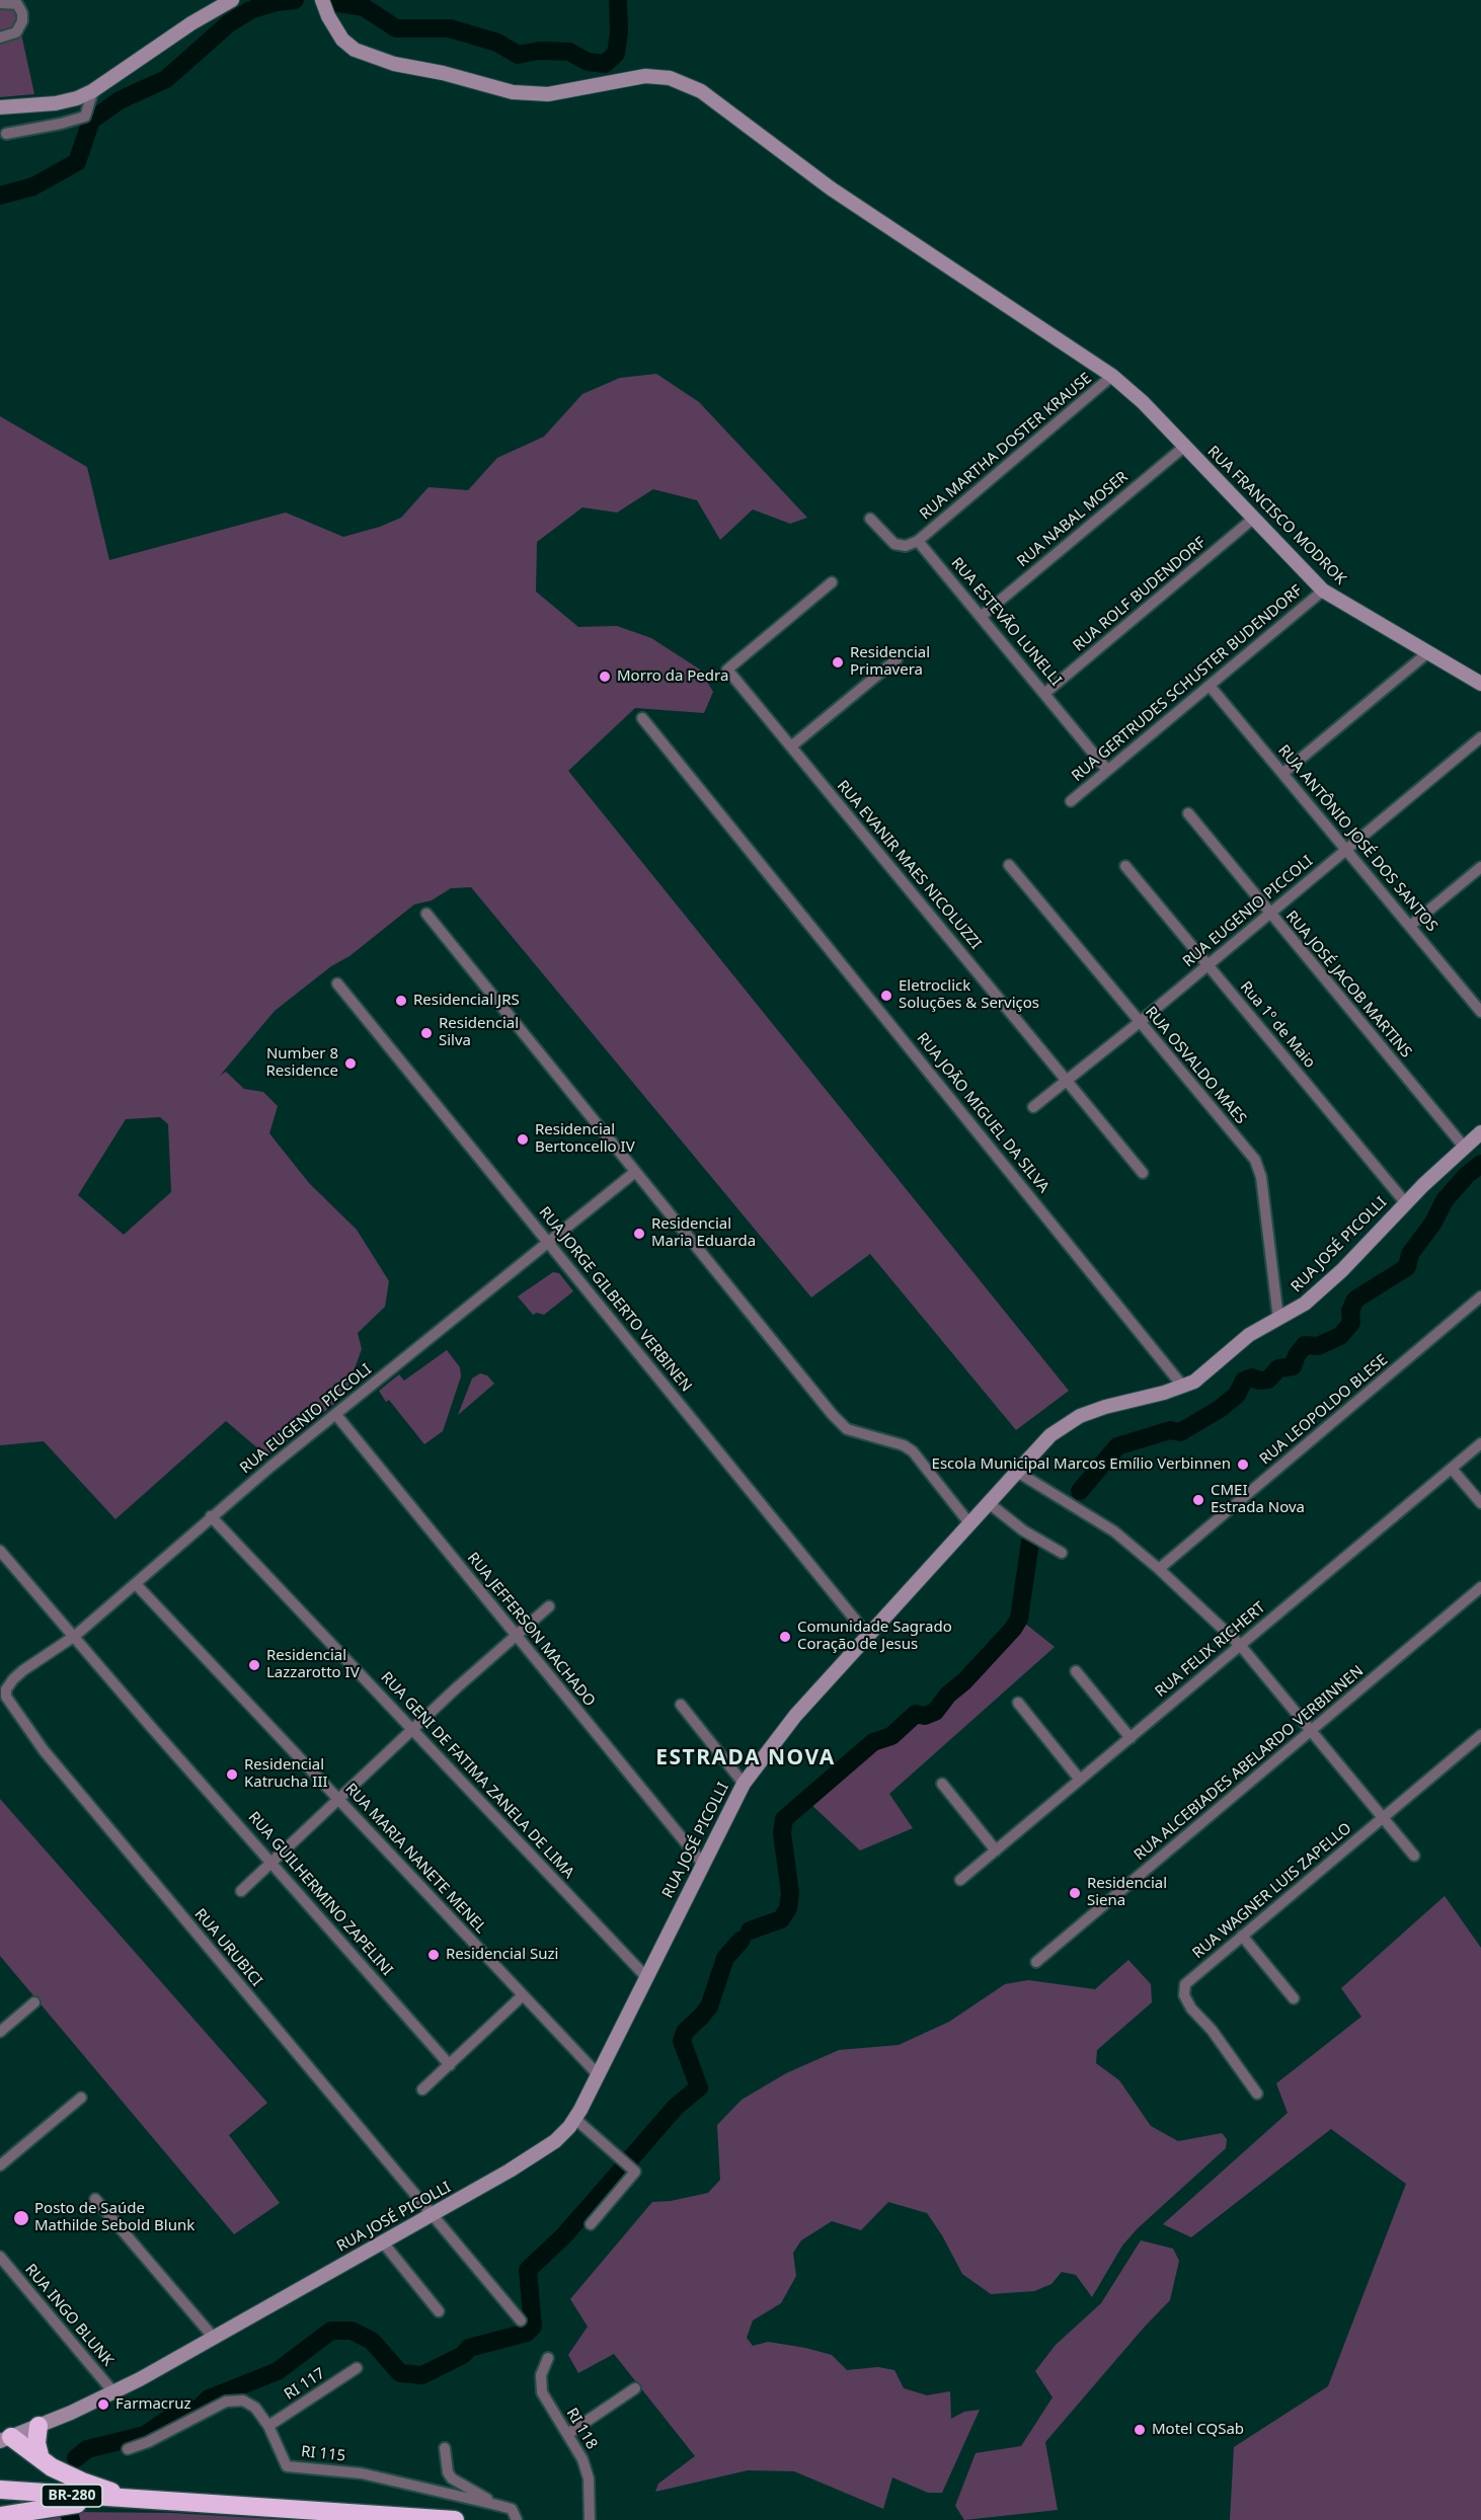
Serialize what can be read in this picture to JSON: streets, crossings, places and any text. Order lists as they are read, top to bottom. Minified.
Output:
{"streets":{"highway":["BR-280"],"street":["RUA MARTHA DOSTER KRAUSE","RUA FRANCISCO MODROK","RUA NABAL MOSER","RUA ROLF BUDENDORF","RUA ESTEVÃO LUNELLI","RUA GERTRUDES SCHUSTER BUDENDORF","RUA ANTÔNIO JOSÉ DOS SANTOS","RUA EVANIR MAES NICOLUZZI","RUA EUGENIO PICCOLI","RUA JOSÉ JACOB MARTINS","Rua 1º de Maio","RUA OSVALDO MAES","RUA JOÃO MIGUEL DA SILVA","RUA JOSÉ PICOLLI","RUA JORGE GILBERTO VERBINEN","RUA LEOPOLDO BLESE","RUA JEFFERSON MACHADO","RUA FELIX RICHERT","RUA ALCEBIADES ABELARDO VERBINNEN","RUA GENI DE FATIMA ZANELA DE LIMA","RUA MARIA NANETE MENEL","RUA WAGNER LUIS ZAPELLO","RUA GUILHERMINO ZAPELINI","RUA URUBICI","RUA INGO BLUNK","RI 117","RI 118","RI 115"]},"crossings":[["RUA MARTHA DOSTER KRAUSE","RUA FRANCISCO MODROK"],["RUA MARTHA DOSTER KRAUSE","RUA ESTEVÃO LUNELLI"],["RUA FRANCISCO MODROK","RUA NABAL MOSER"],["RUA FRANCISCO MODROK","RUA ROLF BUDENDORF"],["RUA FRANCISCO MODROK","RUA GERTRUDES SCHUSTER BUDENDORF"],["RUA NABAL MOSER","RUA ESTEVÃO LUNELLI"],["RUA ROLF BUDENDORF","RUA ESTEVÃO LUNELLI"],["RUA ESTEVÃO LUNELLI","RUA GERTRUDES SCHUSTER BUDENDORF"],["RUA GERTRUDES SCHUSTER BUDENDORF","RUA ANTÔNIO JOSÉ DOS SANTOS"],["RUA ANTÔNIO JOSÉ DOS SANTOS","RUA EUGENIO PICCOLI"],["RUA EVANIR MAES NICOLUZZI","RUA EUGENIO PICCOLI"],["RUA EUGENIO PICCOLI","RUA JOSÉ JACOB MARTINS"],["RUA EUGENIO PICCOLI","Rua 1º de Maio"],["RUA EUGENIO PICCOLI","RUA OSVALDO MAES"],["RUA EUGENIO PICCOLI","RUA JORGE GILBERTO VERBINEN"],["RUA EUGENIO PICCOLI","RUA JEFFERSON MACHADO"],["RUA EUGENIO PICCOLI","RUA GENI DE FATIMA ZANELA DE LIMA"],["RUA EUGENIO PICCOLI","RUA MARIA NANETE MENEL"],["RUA EUGENIO PICCOLI","RUA GUILHERMINO ZAPELINI"],["RUA EUGENIO PICCOLI","RUA URUBICI"],["RUA JOSÉ JACOB MARTINS","RUA JOSÉ PICOLLI"],["Rua 1º de Maio","RUA JOSÉ PICOLLI"],["RUA OSVALDO MAES","RUA JOSÉ PICOLLI"],["RUA JOÃO MIGUEL DA SILVA","RUA JOSÉ PICOLLI"],["RUA JOSÉ PICOLLI","RUA JORGE GILBERTO VERBINEN"],["RUA JOSÉ PICOLLI","RUA JEFFERSON MACHADO"],["RUA JOSÉ PICOLLI","RUA GENI DE FATIMA ZANELA DE LIMA"],["RUA JOSÉ PICOLLI","RUA MARIA NANETE MENEL"],["RUA JOSÉ PICOLLI","RUA URUBICI"],["RUA JOSÉ PICOLLI","RUA INGO BLUNK"],["RI 117","RI 115"]],"districts":["ESTRADA NOVA"],"places":["Residencial Primavera","Morro da Pedra","Eletroclick Soluções & Serviços","Residencial JRS","Residencial Silva","Number 8 Residence","Residencial Bertoncello IV","Residencial Maria Eduarda","Escola Municipal Marcos Emílio Verbinnen","CMEI Estrada Nova","Comunidade Sagrado Coração de Jesus","Residencial Lazzarotto IV","Residencial Katrucha III","Residencial Siena","Residencial Suzi","Posto de Saúde Mathilde Sebold Blunk","Farmacruz","Motel CQSab"]}
